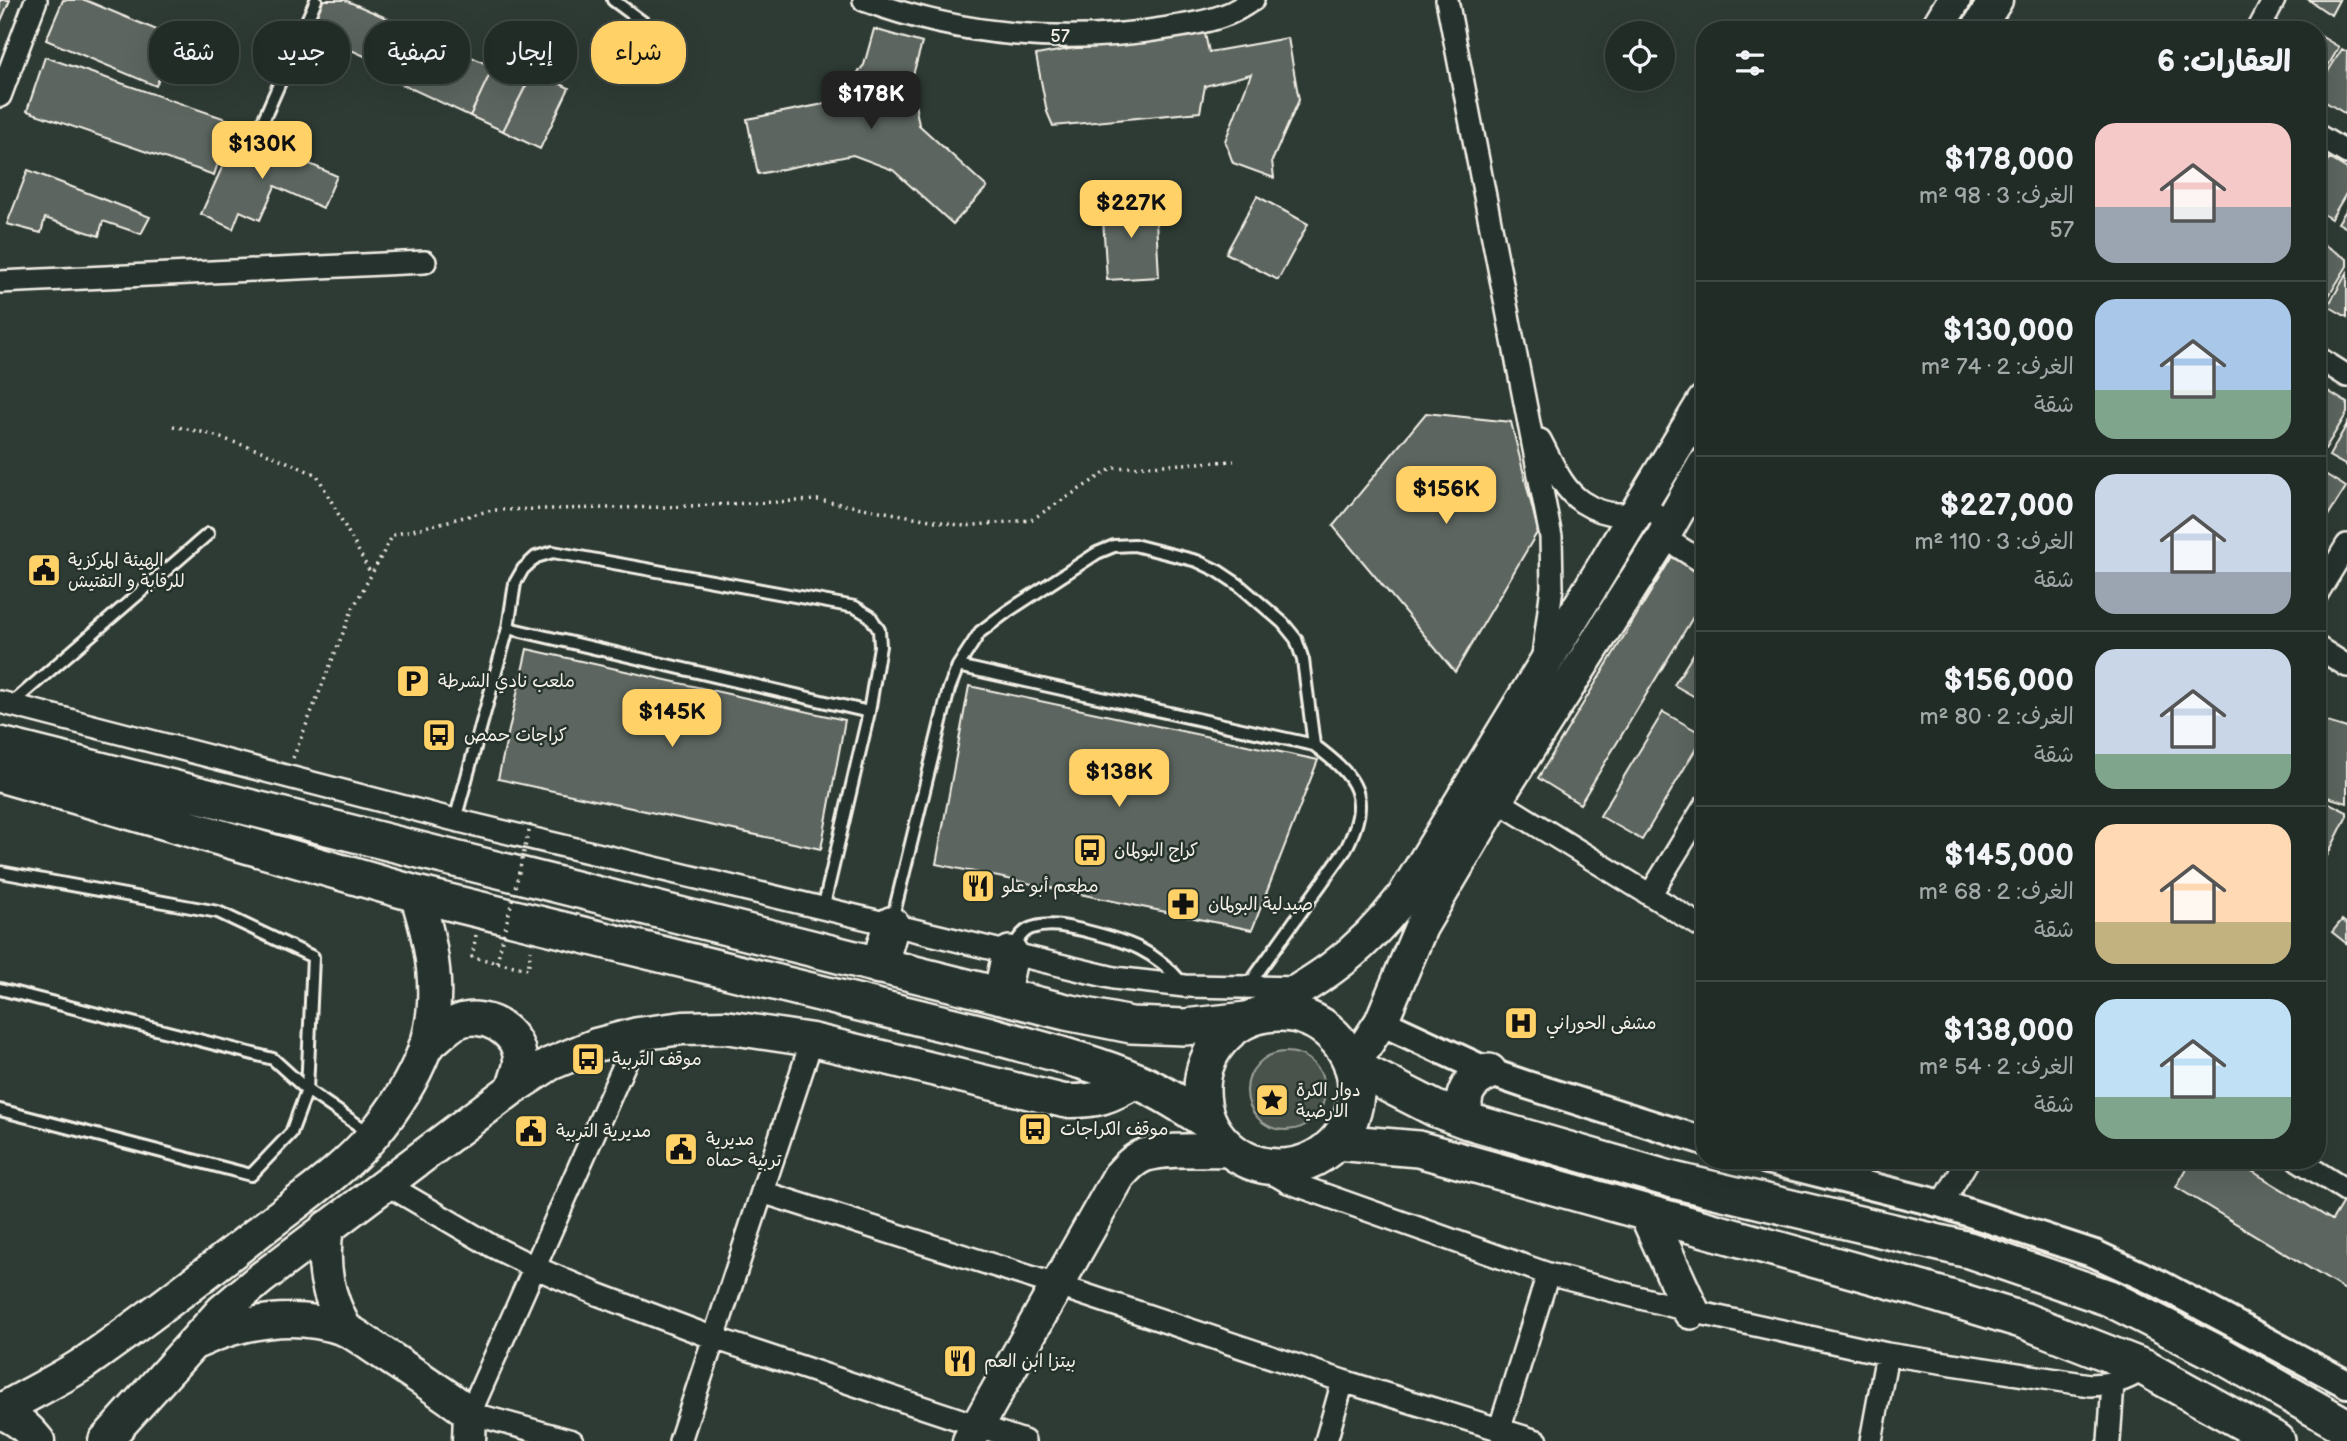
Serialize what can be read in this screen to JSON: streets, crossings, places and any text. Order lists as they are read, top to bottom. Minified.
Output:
{"streets":{"street":["57"]},"places":{"public building":["الهيئة المركزية للرقابة و التفتيش","مديرية التربية","مديرية تربية حماه"],"parking":["ملعب نادي الشرطة"],"bus stop":["كراجات حمص","كراج البولمان","موقف التربية","موقف الكراجات"],"restaurant":["مطعم أبو علو","بيتزا ابن العم"],"pharmacy":["صيدلية البولمان"],"hospital":["مشفى الحوراني"],"place":["دوار الكرة الارضية"]},"page":{"chip":["شراء","إيجار","تصفية","جديد","شقة"],"heading":"العقارات: 6","price":["$178K","$130K","$227K","$156K","$145K","$138K"],"list":[{"name":"$178,000","note":"الغرف: 3 · 98 m² · 57"},{"name":"$130,000","note":"الغرف: 2 · 74 m² · شقة"},{"name":"$227,000","note":"الغرف: 3 · 110 m² · شقة"},{"name":"$156,000","note":"الغرف: 2 · 80 m² · شقة"},{"name":"$145,000","note":"الغرف: 2 · 68 m² · شقة"},{"name":"$138,000","note":"الغرف: 2 · 54 m² · شقة"}]}}
